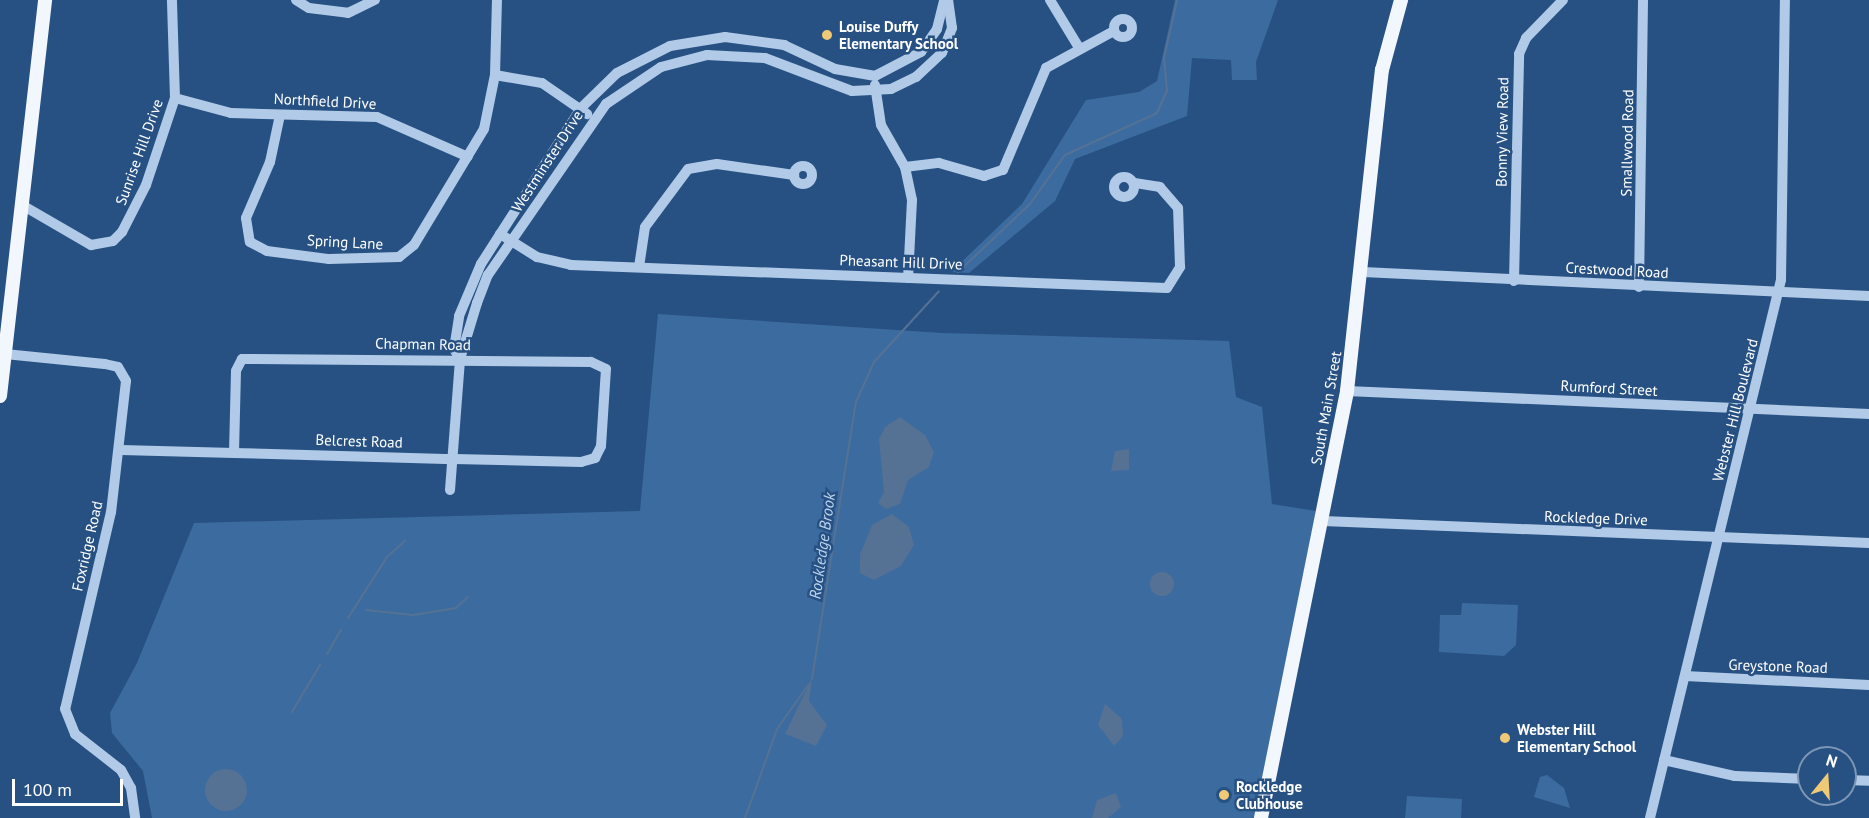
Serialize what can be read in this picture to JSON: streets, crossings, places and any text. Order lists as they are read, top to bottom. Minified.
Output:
{"streets":{"main road":["South Main Street"],"street":["Northfield Drive","Bonny View Road","Smallwood Road","Sunrise Hill Drive","Westminster Drive","Spring Lane","Pheasant Hill Drive","Crestwood Road","Chapman Road","Rumford Street","Webster Hill Boulevard","Belcrest Road","Rockledge Drive","Foxridge Road","Greystone Road"]},"crossings":[["Northfield Drive","Sunrise Hill Drive"],["Northfield Drive","Spring Lane"],["Bonny View Road","Crestwood Road"],["Smallwood Road","Crestwood Road"],["Westminster Drive","Pheasant Hill Drive"],["Westminster Drive","Chapman Road"],["Westminster Drive","Belcrest Road"],["Crestwood Road","South Main Street"],["Crestwood Road","Webster Hill Boulevard"],["Chapman Road","Belcrest Road"],["Rumford Street","South Main Street"],["Rumford Street","Webster Hill Boulevard"],["South Main Street","Rockledge Drive"],["Webster Hill Boulevard","Rockledge Drive"],["Webster Hill Boulevard","Greystone Road"],["Belcrest Road","Foxridge Road"]],"water":["Rockledge Brook"],"places":["Louise Duffy Elementary School","Webster Hill Elementary School","Rockledge Clubhouse"],"scale_bar":"100 m","north":"top"}
